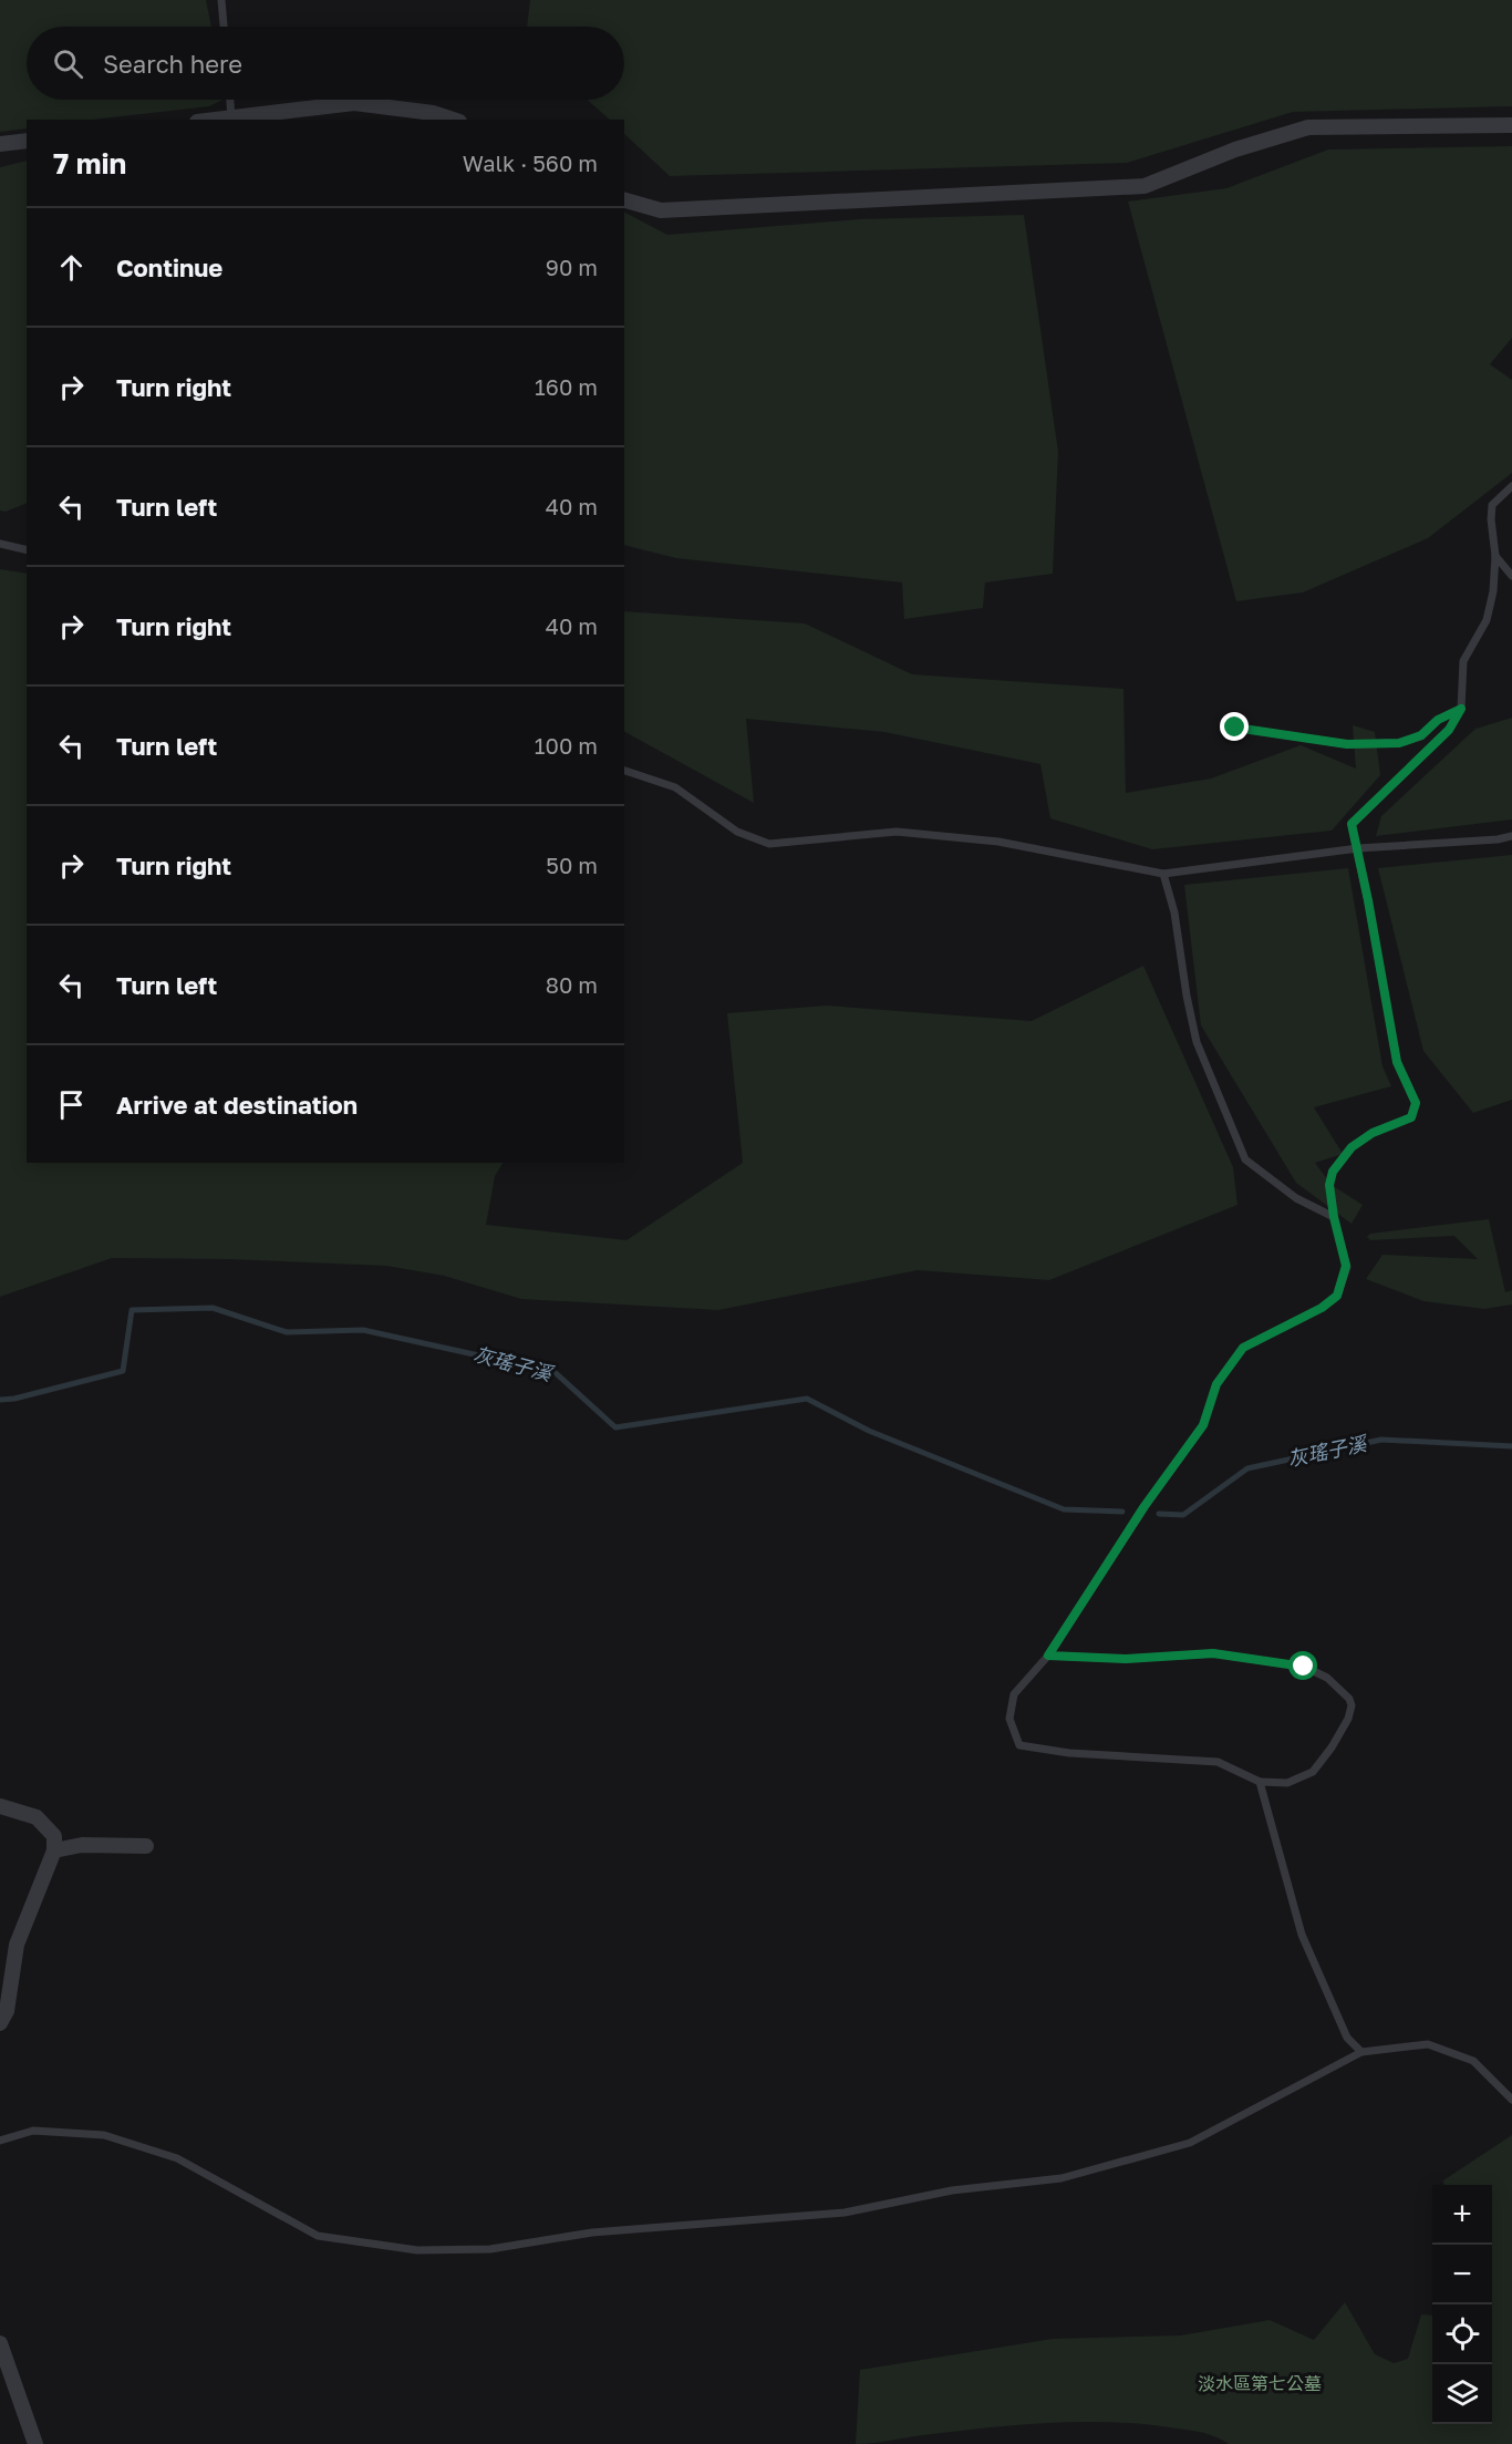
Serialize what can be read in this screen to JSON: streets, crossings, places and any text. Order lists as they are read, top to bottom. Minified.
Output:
{"water":["灰瑤子溪"],"parks":["淡水區第七公墓"],"page":{"search":"Search here","heading":["7 min","Walk · 560 m"],"list":[["Continue","90 m"],["Turn right","160 m"],["Turn left","40 m"],["Turn right","40 m"],["Turn left","100 m"],["Turn right","50 m"],["Turn left","80 m"],"Arrive at destination"],"map_buttons":["+","−"]}}
